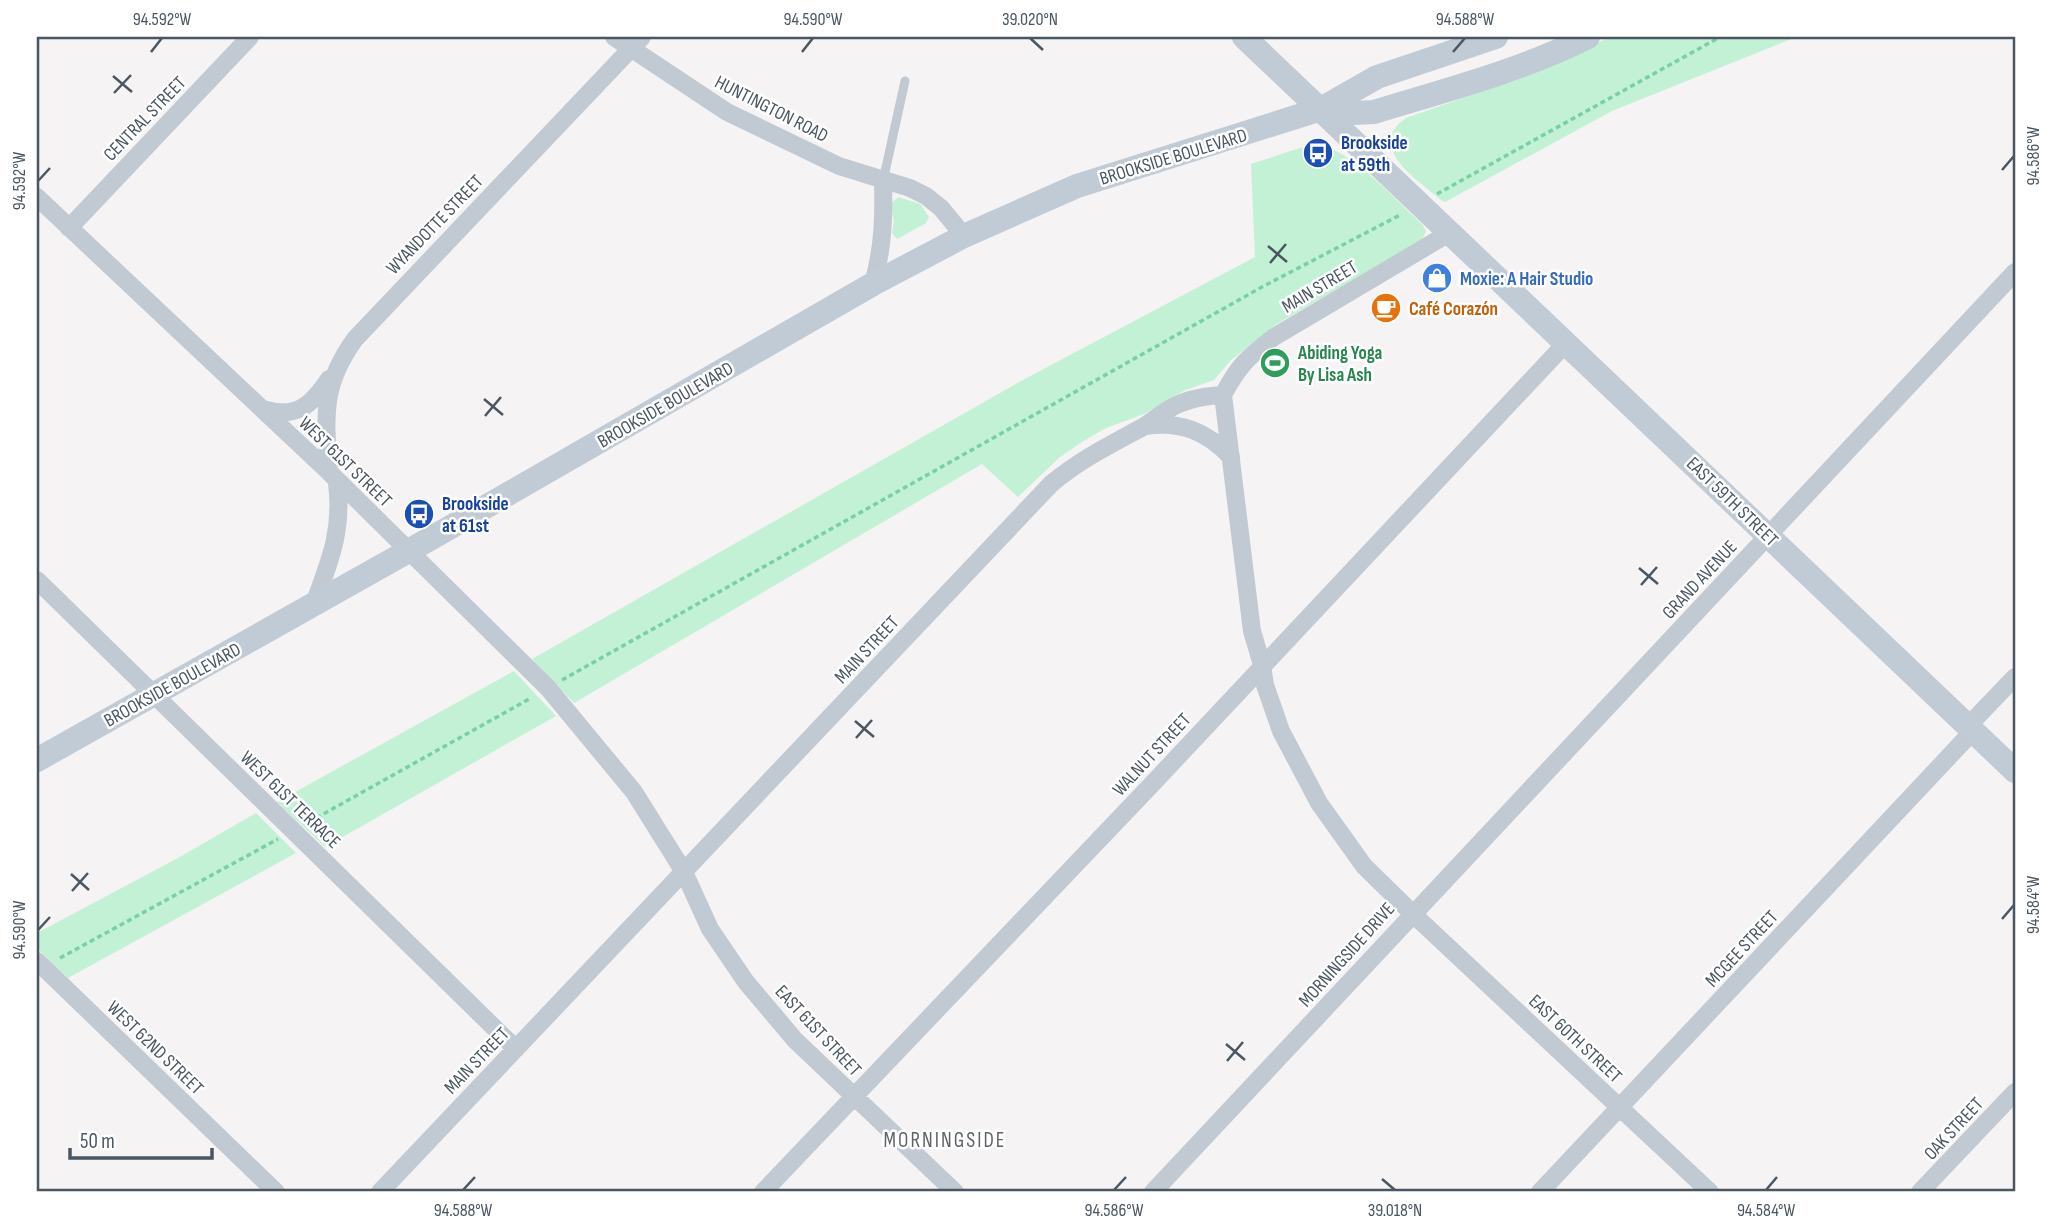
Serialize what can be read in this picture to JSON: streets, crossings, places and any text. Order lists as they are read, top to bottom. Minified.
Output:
{"streets":{"main road":["BROOKSIDE BOULEVARD","EAST 59TH STREET"],"street":["HUNTINGTON ROAD","CENTRAL STREET","WYANDOTTE STREET","MAIN STREET","WEST 61ST STREET","GRAND AVENUE","WALNUT STREET","WEST 61ST TERRACE","MCGEE STREET","MORNINGSIDE DRIVE","EAST 61ST STREET","EAST 60TH STREET","WEST 62ND STREET","OAK STREET"]},"crossings":[["HUNTINGTON ROAD","BROOKSIDE BOULEVARD"],["HUNTINGTON ROAD","WYANDOTTE STREET"],["CENTRAL STREET","WEST 61ST STREET"],["BROOKSIDE BOULEVARD","WYANDOTTE STREET"],["BROOKSIDE BOULEVARD","WEST 61ST STREET"],["BROOKSIDE BOULEVARD","EAST 59TH STREET"],["BROOKSIDE BOULEVARD","WEST 61ST TERRACE"],["WYANDOTTE STREET","WEST 61ST STREET"],["MAIN STREET","WEST 61ST STREET"],["MAIN STREET","EAST 59TH STREET"],["MAIN STREET","WEST 61ST TERRACE"],["MAIN STREET","MORNINGSIDE DRIVE"],["MAIN STREET","EAST 61ST STREET"],["WEST 61ST STREET","EAST 61ST STREET"],["EAST 59TH STREET","GRAND AVENUE"],["EAST 59TH STREET","WALNUT STREET"],["EAST 59TH STREET","MCGEE STREET"],["GRAND AVENUE","MORNINGSIDE DRIVE"],["GRAND AVENUE","EAST 60TH STREET"],["WALNUT STREET","MORNINGSIDE DRIVE"],["WALNUT STREET","EAST 61ST STREET"],["MCGEE STREET","EAST 60TH STREET"],["MORNINGSIDE DRIVE","EAST 60TH STREET"]],"districts":["MORNINGSIDE"],"places":{"bus stop":["Brookside at 59th","Brookside at 61st"],"shop":["Moxie: A Hair Studio"],"cafe":["Café Corazón"],"sports":["Abiding Yoga By Lisa Ash"]},"scale_bar":"50 m","coordinates":["94.592°W","94.590°W","39.020°N","94.588°W","94.586°W","94.584°W","39.018°N"]}
